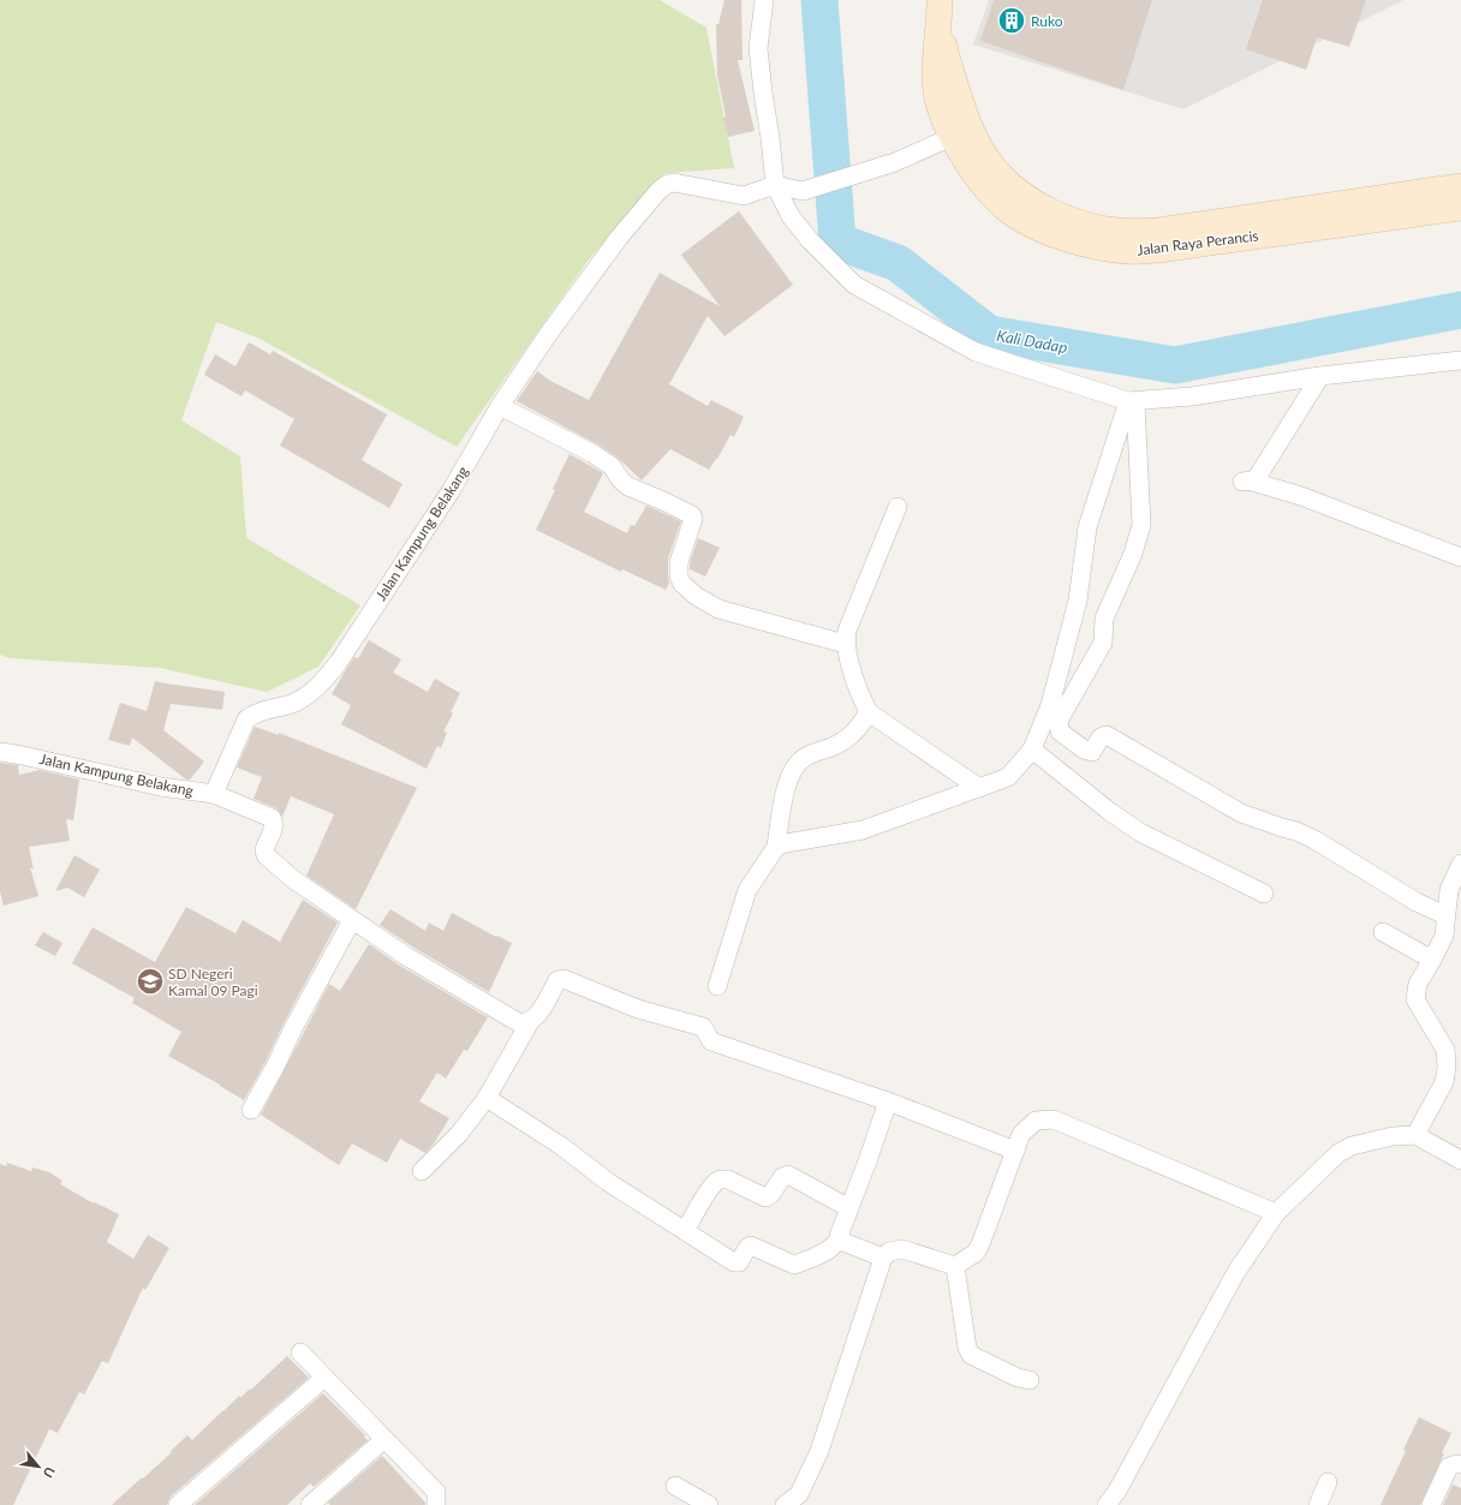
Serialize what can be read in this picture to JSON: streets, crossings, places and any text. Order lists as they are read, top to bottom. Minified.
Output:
{"streets":{"street":["Jalan Raya Perancis","Jalan Kampung Belakang"]},"water":["Kali Dadap"],"places":{"building":["Ruko"],"school or university":["SD Negeri Kamal 09 Pagi"]},"north":"bottom right"}
